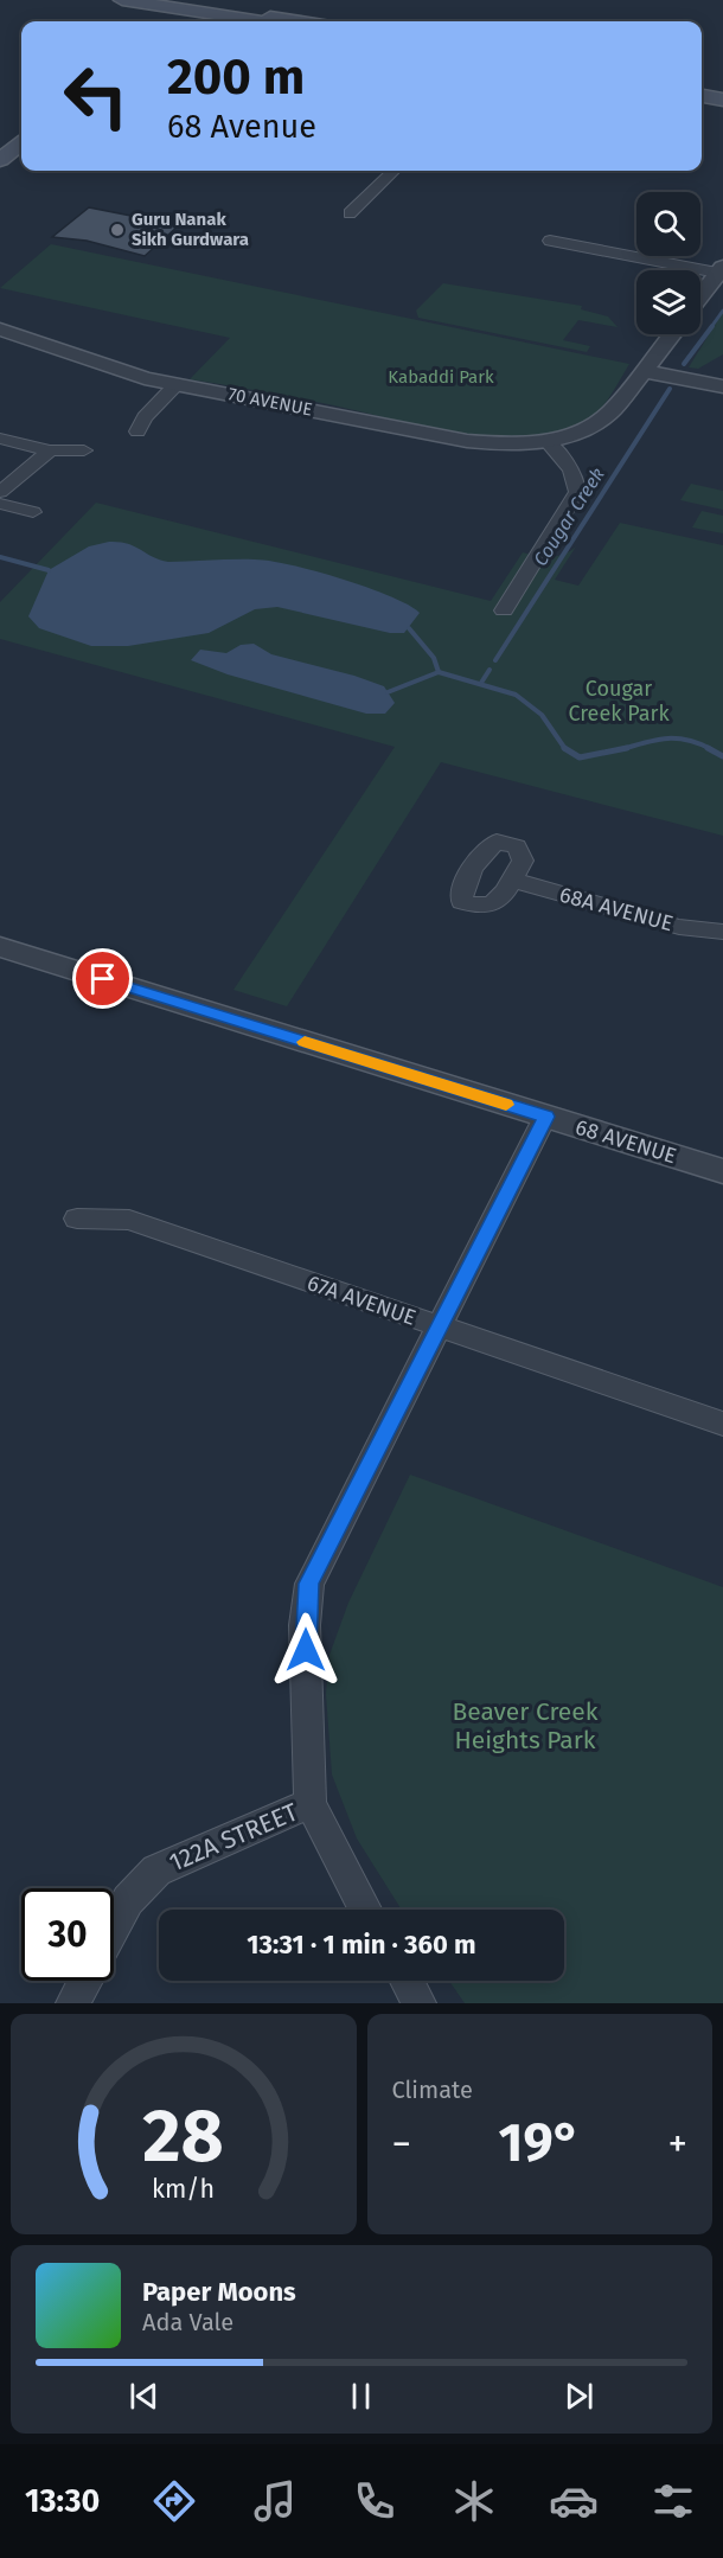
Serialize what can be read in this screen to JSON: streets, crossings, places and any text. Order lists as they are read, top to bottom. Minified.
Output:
{"streets":{"street":["70 AVENUE","68A AVENUE","68 AVENUE","67A AVENUE","122A STREET"]},"crossings":[["68 AVENUE","122A STREET"],["67A AVENUE","122A STREET"]],"water":["Cougar Creek"],"parks":["Kabaddi Park","Cougar Creek Park","Beaver Creek Heights Park"],"places":["Guru Nanak Sikh Gurdwara"],"page":{"turn":["200 m","68 Avenue"],"limit":"30","trip":"13:31 · 1 min · 360 m","tile":"Climate","heat":["−","19°","+"],"song":["Paper Moons","Ada Vale"],"tabs":"13:30","gauge":["28","km/h"]}}
